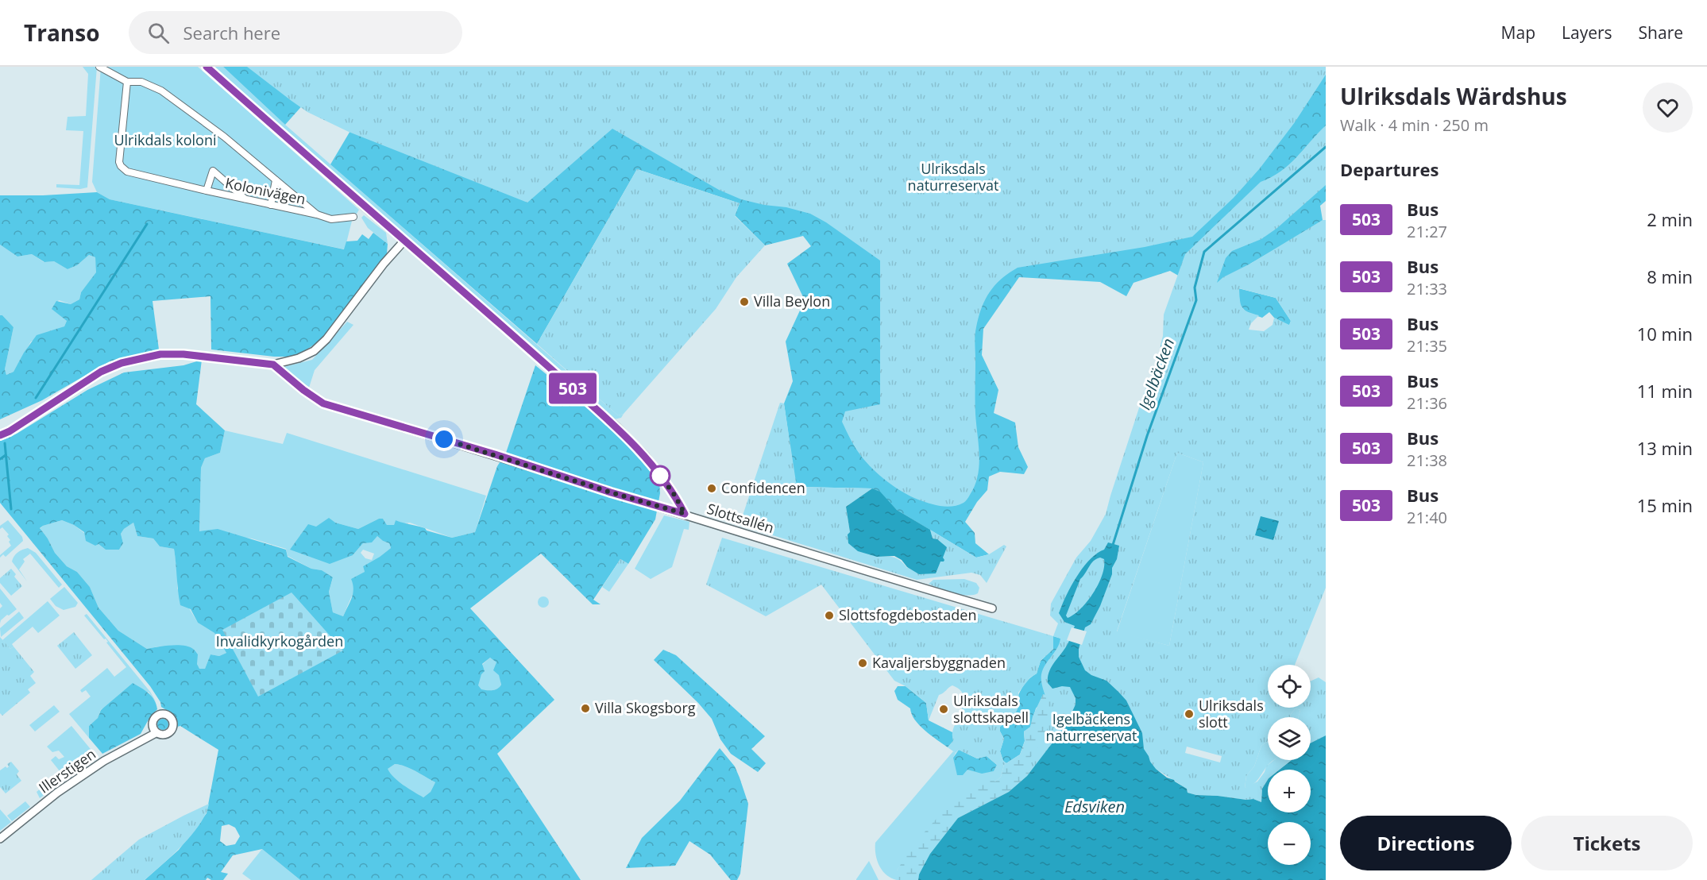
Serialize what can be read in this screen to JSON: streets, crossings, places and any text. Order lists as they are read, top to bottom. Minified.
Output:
{"streets":{"street":["Kolonivägen","Slottsallén","Illerstigen"]},"water":["Igelbäcken","Edsviken"],"parks":["Ulrikdals koloni","Ulriksdals naturreservat","Invalidkyrkogården","Igelbäckens naturreservat"],"places":["Villa Beylon","Confidencen","Slottsfogdebostaden","Kavaljersbyggnaden","Villa Skogsborg","Ulriksdals slottskapell","Ulriksdals slott"],"lines":["bus line 503"],"page":{"header":"Transo","search":"Search here","nav":["Map","Layers","Share"],"on_map":"503","heading":[["Ulriksdals Wärdshus","Walk · 4 min · 250 m"],"Departures"],"list":[{"mark":"503","name":"Bus","note":"21:27","value":"2 min"},{"mark":"503","name":"Bus","note":"21:33","value":"8 min"},{"mark":"503","name":"Bus","note":"21:35","value":"10 min"},{"mark":"503","name":"Bus","note":"21:36","value":"11 min"},{"mark":"503","name":"Bus","note":"21:38","value":"13 min"},{"mark":"503","name":"Bus","note":"21:40","value":"15 min"}],"map_buttons":["+","−"],"buttons":["Directions","Tickets"]}}
